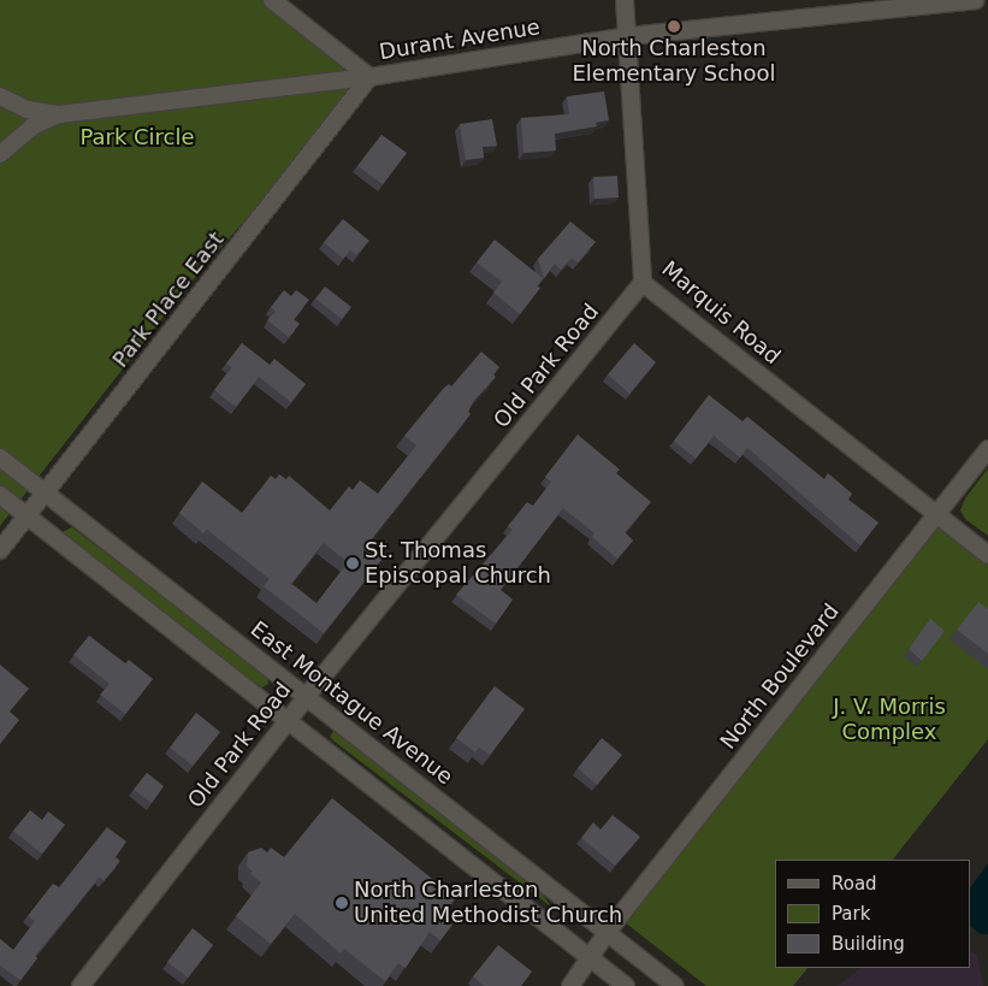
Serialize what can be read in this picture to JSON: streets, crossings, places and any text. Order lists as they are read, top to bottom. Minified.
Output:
{"streets":{"street":["Durant Avenue","Park Place East","Marquis Road","Old Park Road","North Boulevard","East Montague Avenue"]},"crossings":[["Durant Avenue","Park Place East"],["Durant Avenue","Marquis Road"],["Park Place East","East Montague Avenue"],["Marquis Road","Old Park Road"],["Marquis Road","North Boulevard"],["Old Park Road","East Montague Avenue"],["North Boulevard","East Montague Avenue"]],"parks":["Park Circle","J. V. Morris Complex"],"places":["North Charleston Elementary School","St. Thomas Episcopal Church","North Charleston United Methodist Church"],"legend":["Road","Park","Building"]}
